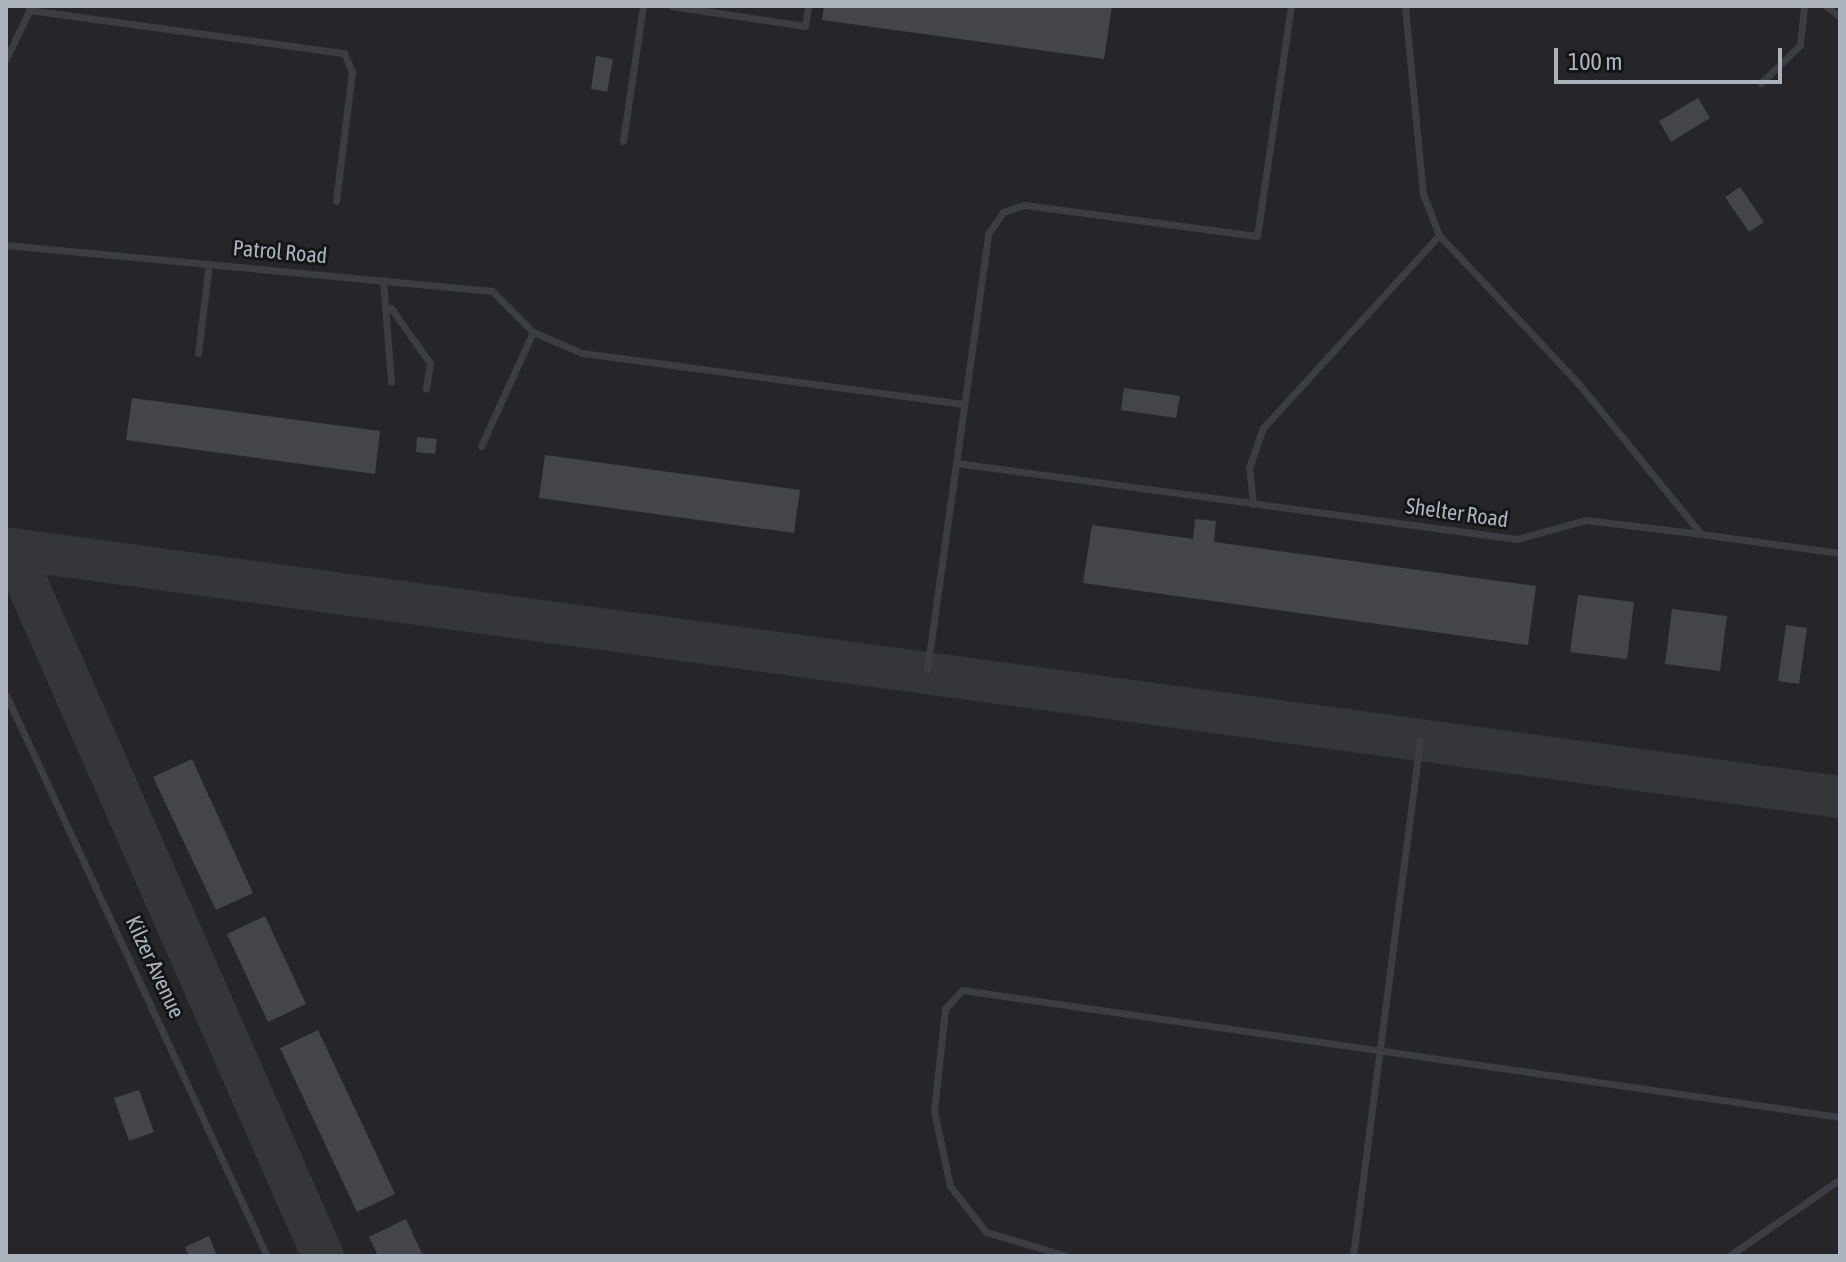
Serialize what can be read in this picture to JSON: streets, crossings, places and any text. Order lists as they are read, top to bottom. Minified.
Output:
{"streets":{"lane":["Patrol Road","Shelter Road","Kilzer Avenue"]},"scale_bar":"100 m"}
